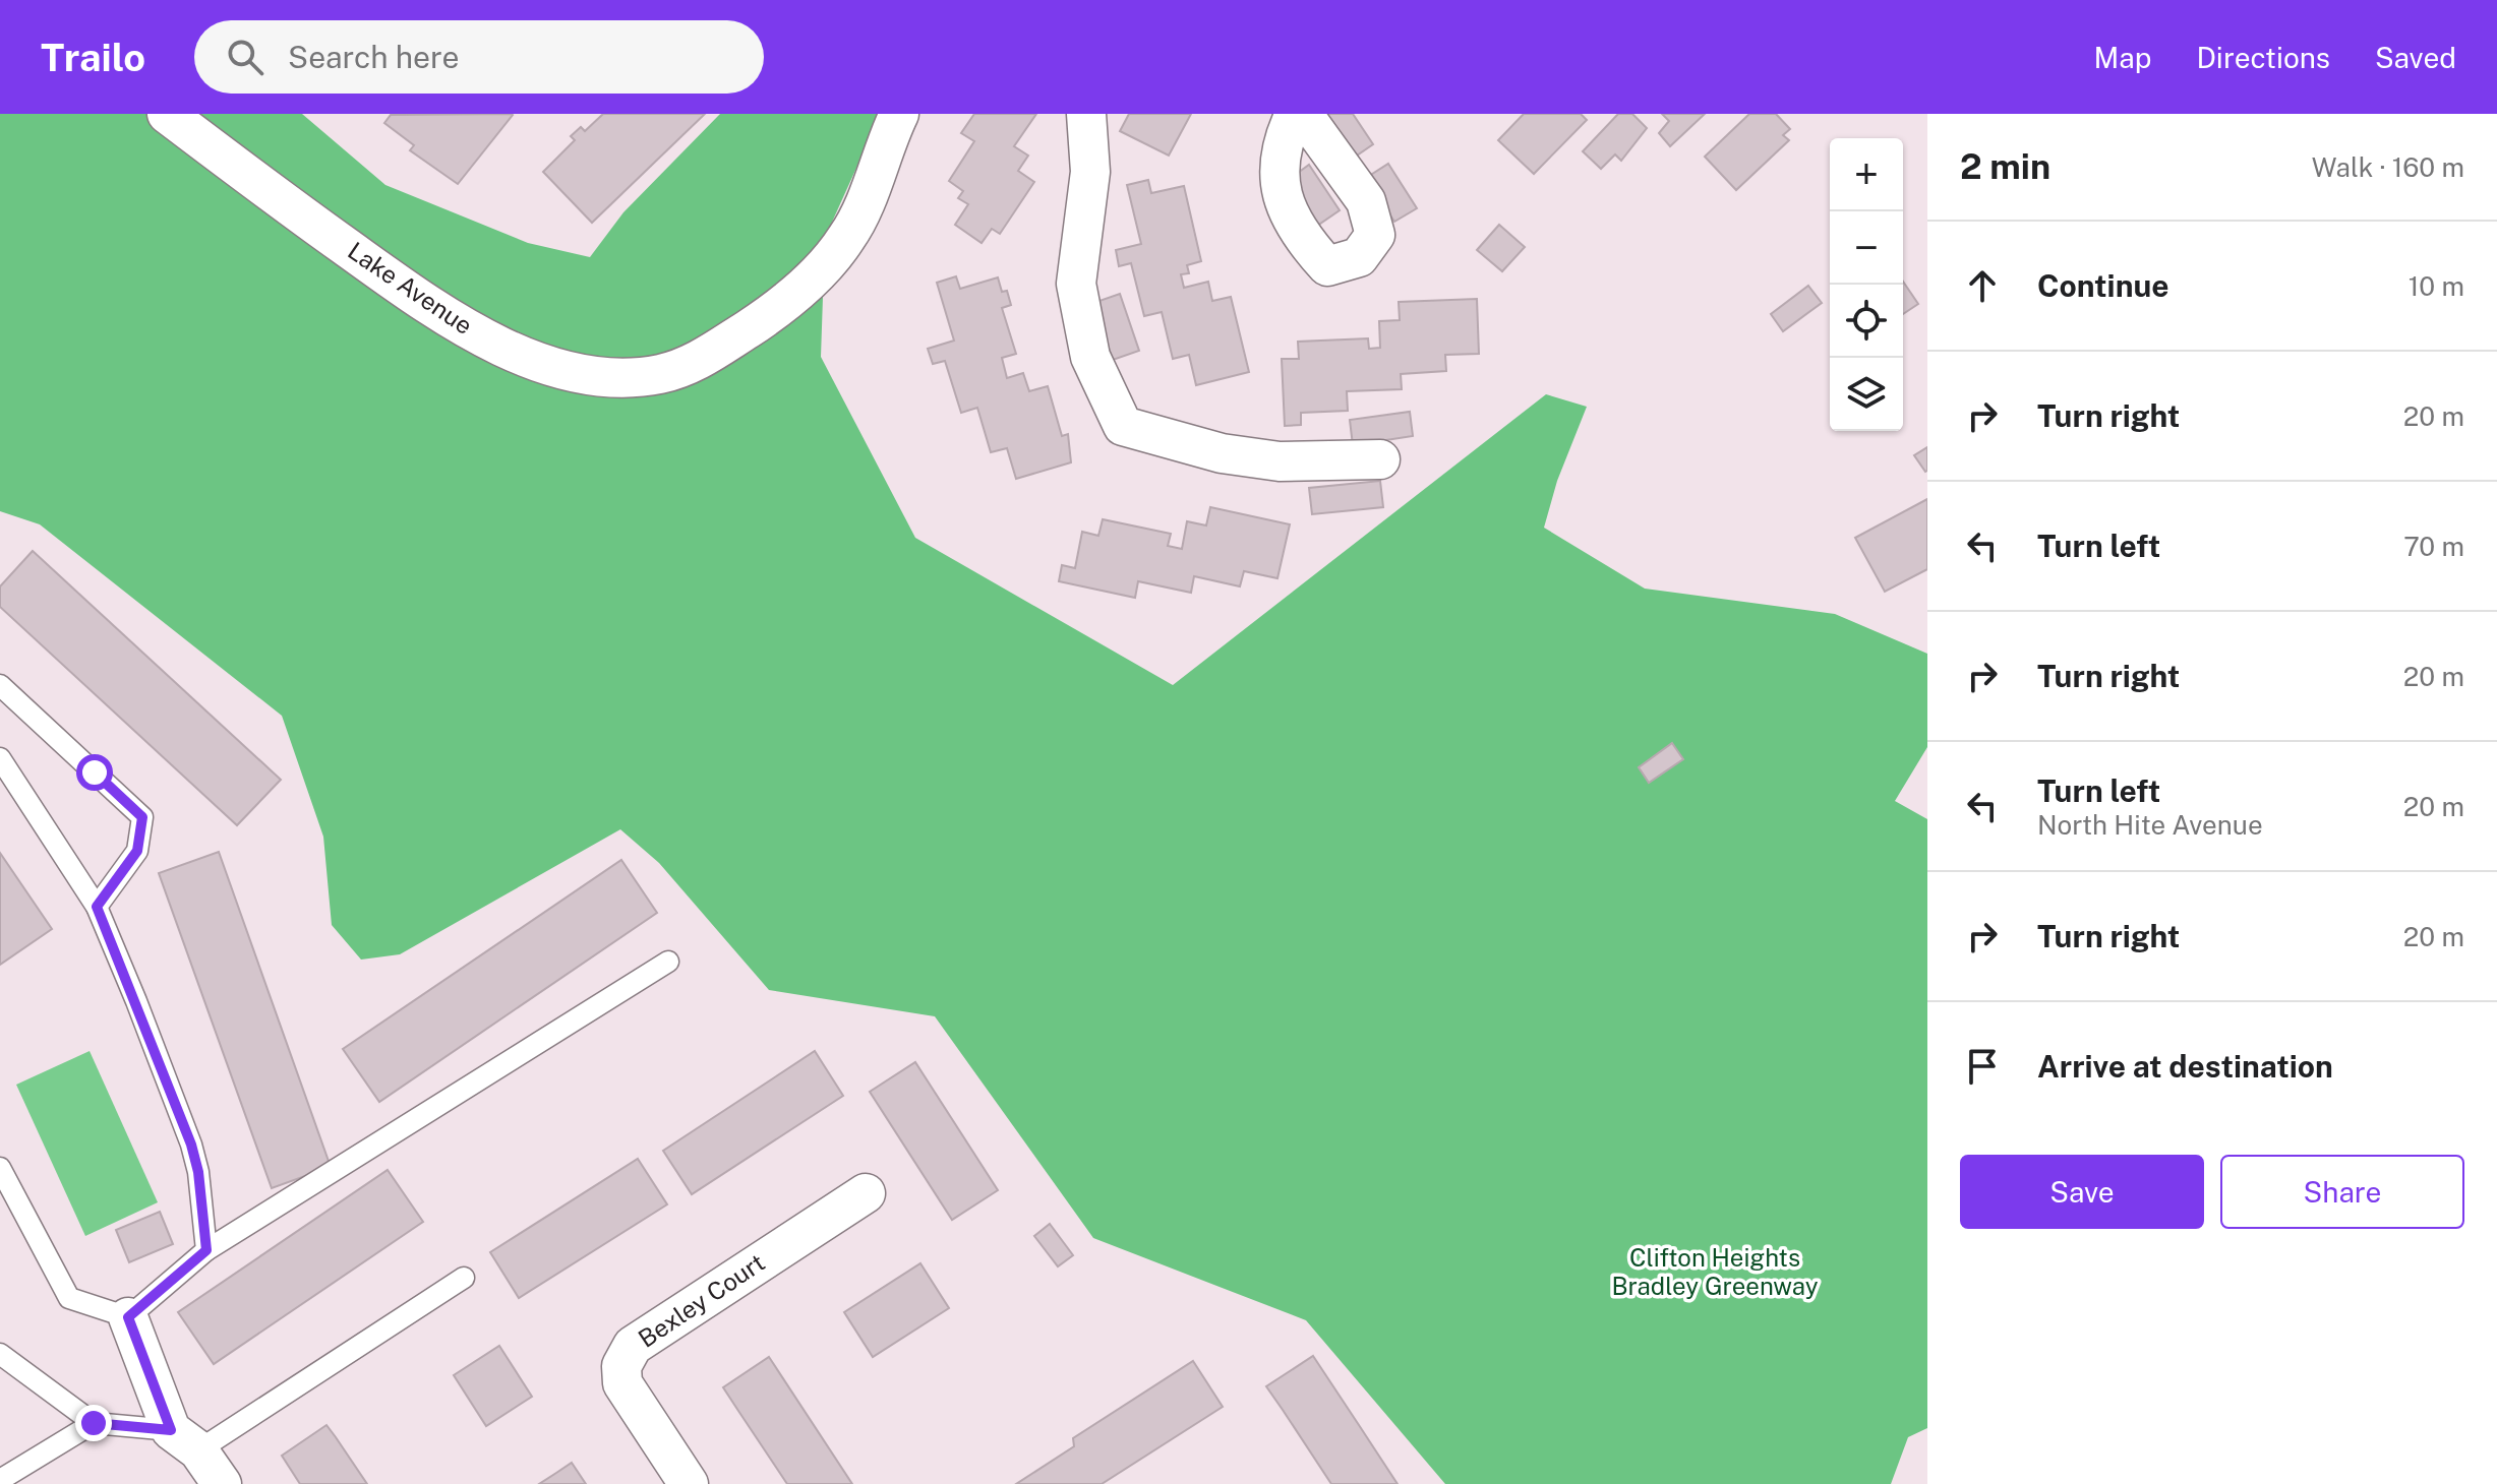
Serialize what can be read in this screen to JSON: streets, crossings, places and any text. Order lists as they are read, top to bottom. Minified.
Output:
{"streets":{"street":["Lake Avenue","Bexley Court"]},"parks":["Clifton Heights Bradley Greenway"],"page":{"header":"Trailo","search":"Search here","nav":["Map","Directions","Saved"],"heading":["2 min","Walk · 160 m"],"map_buttons":["+","−"],"list":[["Continue","10 m"],["Turn right","20 m"],["Turn left","70 m"],["Turn right","20 m"],["Turn left","North Hite Avenue","20 m"],["Turn right","20 m"],"Arrive at destination"],"buttons":["Save","Share"]}}
